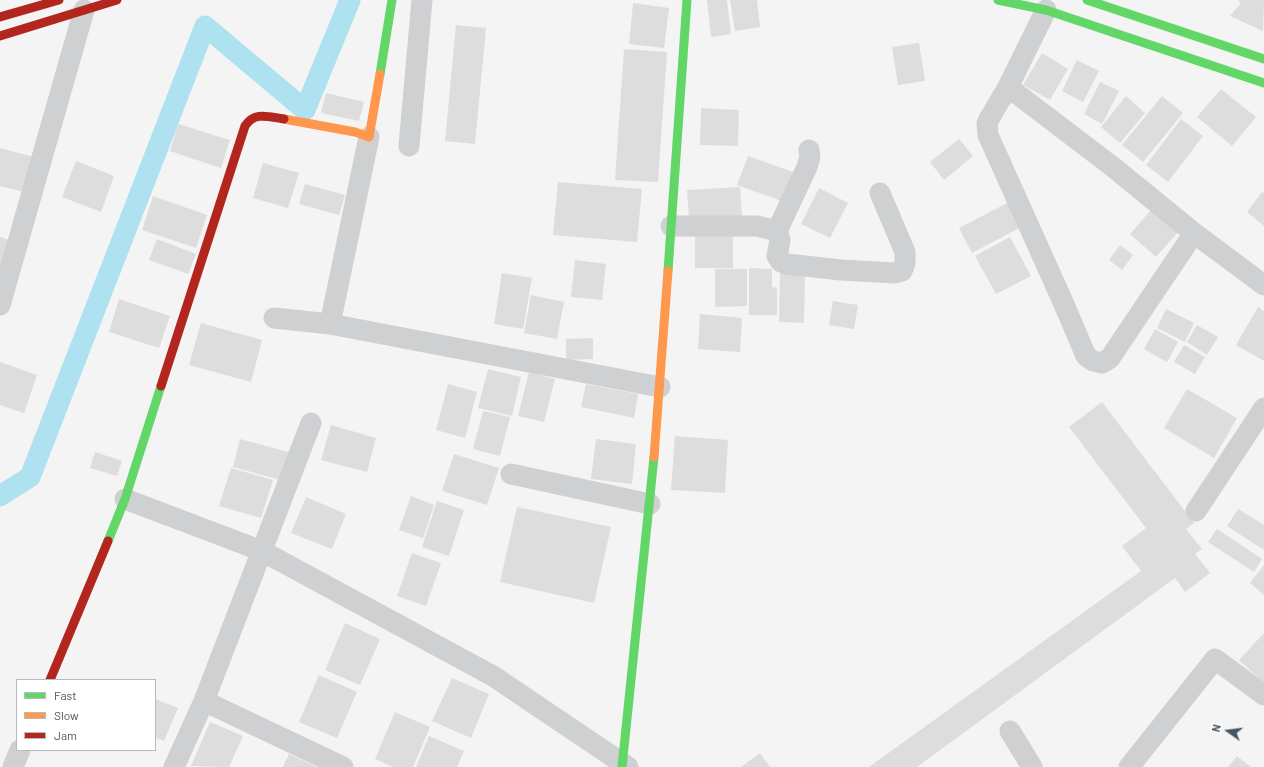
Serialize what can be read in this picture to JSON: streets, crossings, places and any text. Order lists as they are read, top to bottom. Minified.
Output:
{"legend":["Fast","Slow","Jam"],"north":"left"}
